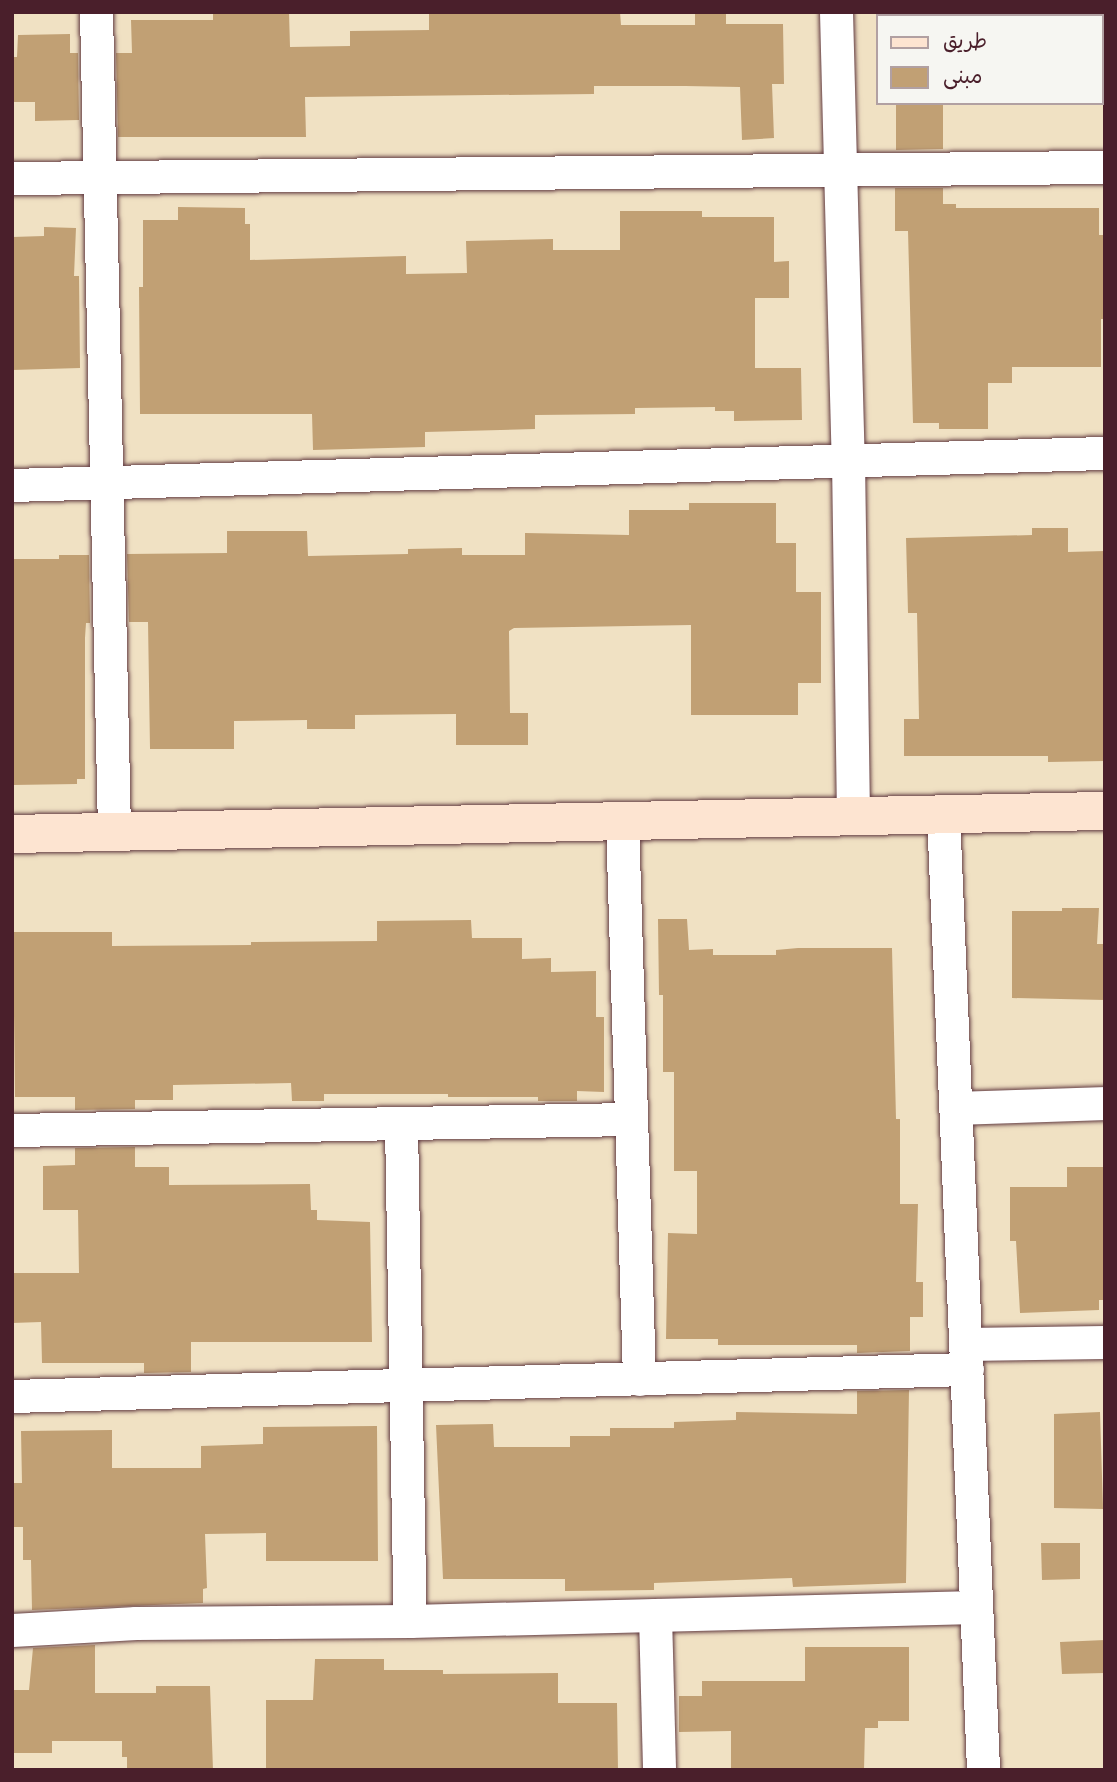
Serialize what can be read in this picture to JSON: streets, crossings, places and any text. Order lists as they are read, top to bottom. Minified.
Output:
{"legend":["طريق","مبنى"]}
